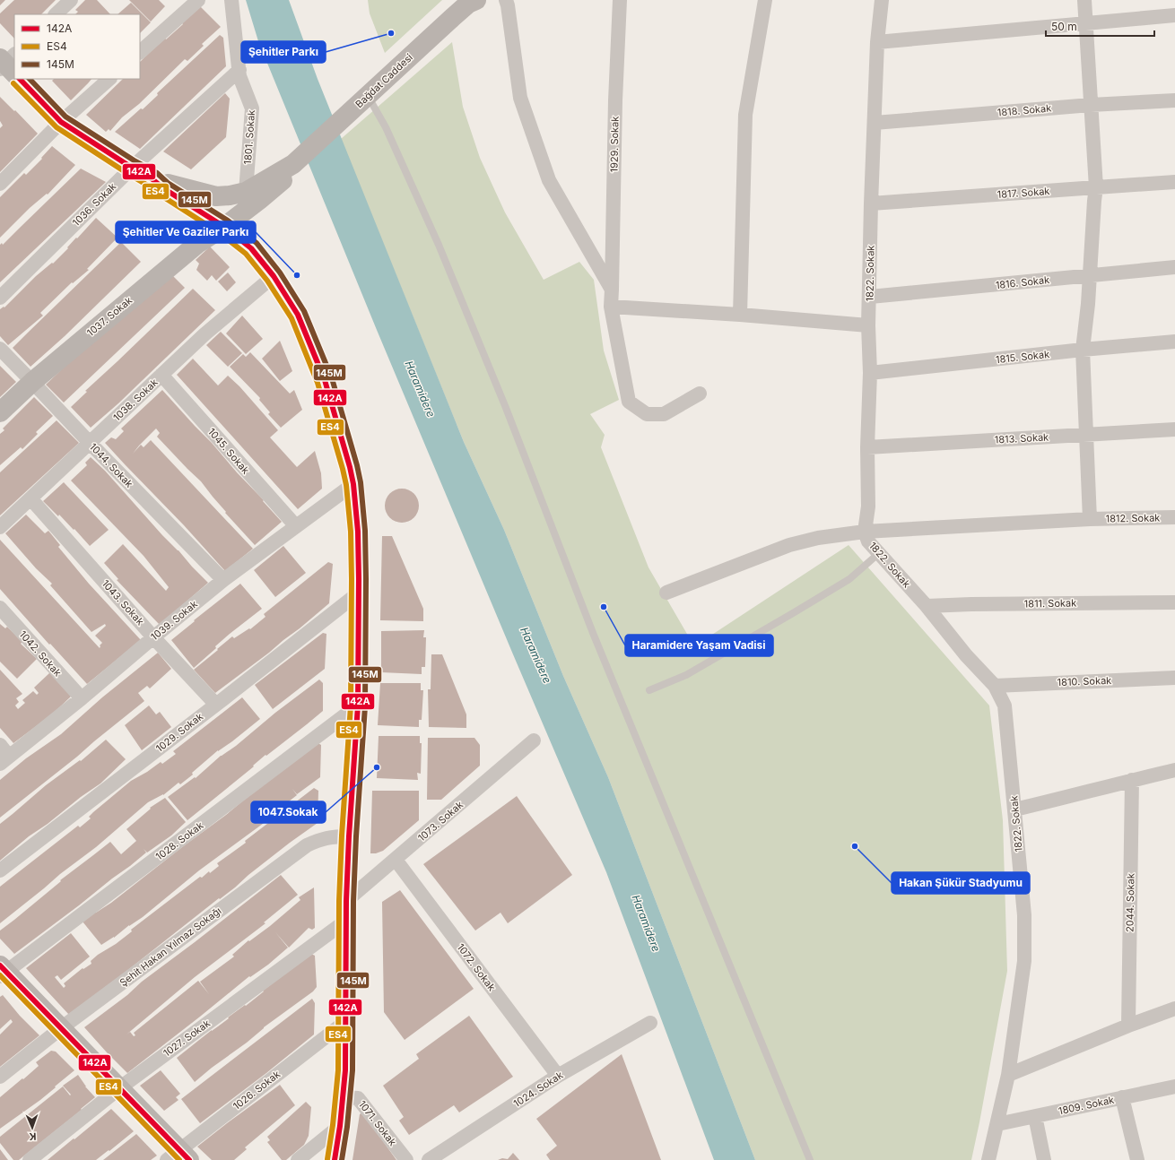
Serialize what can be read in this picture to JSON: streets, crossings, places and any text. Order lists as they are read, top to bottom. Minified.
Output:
{"streets":{"main road":["Bağdat Caddesi","1037. Sokak"],"street":["1818. Sokak","1801. Sokak","1929. Sokak","1817. Sokak","1036. Sokak","1822. Sokak","1816. Sokak","1815. Sokak","1038. Sokak","1813. Sokak","1045. Sokak","1044. Sokak","1812. Sokak","1043. Sokak","1811. Sokak","1039. Sokak","1042. Sokak","1810. Sokak","1029. Sokak","1073. Sokak","1028. Sokak","2044. Sokak","Şehit Hakan Yılmaz Sokağı","1072. Sokak","1027. Sokak","1024. Sokak","1026. Sokak","1809. Sokak","1071. Sokak"]},"crossings":[["Bağdat Caddesi","1037. Sokak"],["1818. Sokak","1822. Sokak"],["1801. Sokak","1036. Sokak"],["1817. Sokak","1822. Sokak"],["1822. Sokak","1816. Sokak"],["1822. Sokak","1815. Sokak"],["1822. Sokak","1813. Sokak"],["1822. Sokak","1812. Sokak"],["1822. Sokak","1811. Sokak"],["1822. Sokak","1810. Sokak"],["1822. Sokak","1809. Sokak"],["1037. Sokak","1044. Sokak"],["1038. Sokak","1045. Sokak"],["1038. Sokak","1044. Sokak"],["1038. Sokak","1043. Sokak"],["1045. Sokak","1039. Sokak"],["1044. Sokak","1039. Sokak"],["1043. Sokak","1039. Sokak"],["1043. Sokak","1029. Sokak"],["1039. Sokak","1042. Sokak"],["1073. Sokak","1072. Sokak"],["1072. Sokak","1024. Sokak"]],"water":["Haramidere"],"places":["Şehitler Parkı","Şehitler Ve Gaziler Parkı","Haramidere Yaşam Vadisi","1047.Sokak","Hakan Şükür Stadyumu"],"lines":["transit line 142A","transit line 145M","transit line ES4"],"legend":["142A","ES4","145M"],"scale_bar":"50 m","north":"bottom"}
